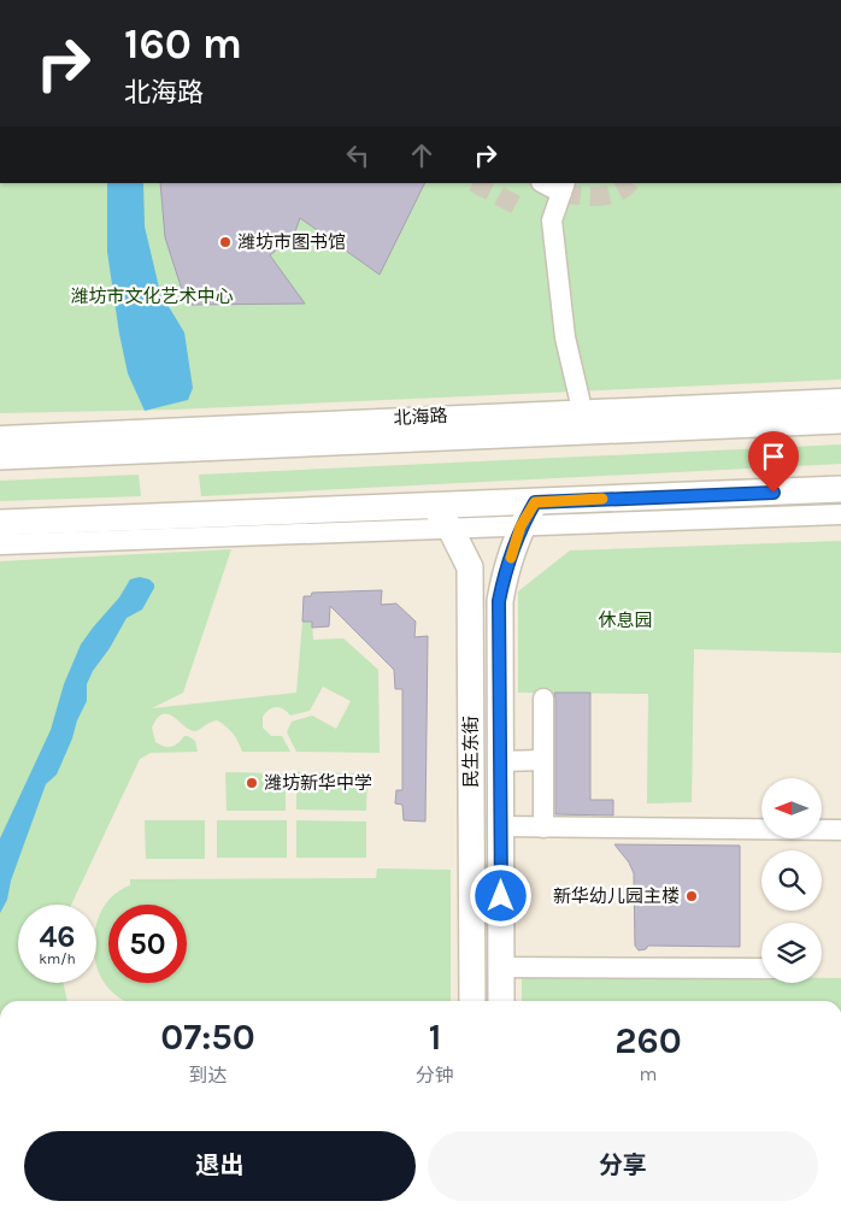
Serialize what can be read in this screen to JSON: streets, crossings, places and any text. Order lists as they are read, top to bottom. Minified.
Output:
{"streets":{"main road":["北海路","民生东街"]},"parks":["潍坊市文化艺术中心","休息园"],"places":["潍坊市图书馆","潍坊新华中学","新华幼儿园主楼"],"north":"left","page":{"turn":["160 m","北海路"],"speed":"46 km/h","limit":"50","eta":["07:50","到达","1","分钟","260","m"],"buttons":["退出","分享"]}}
